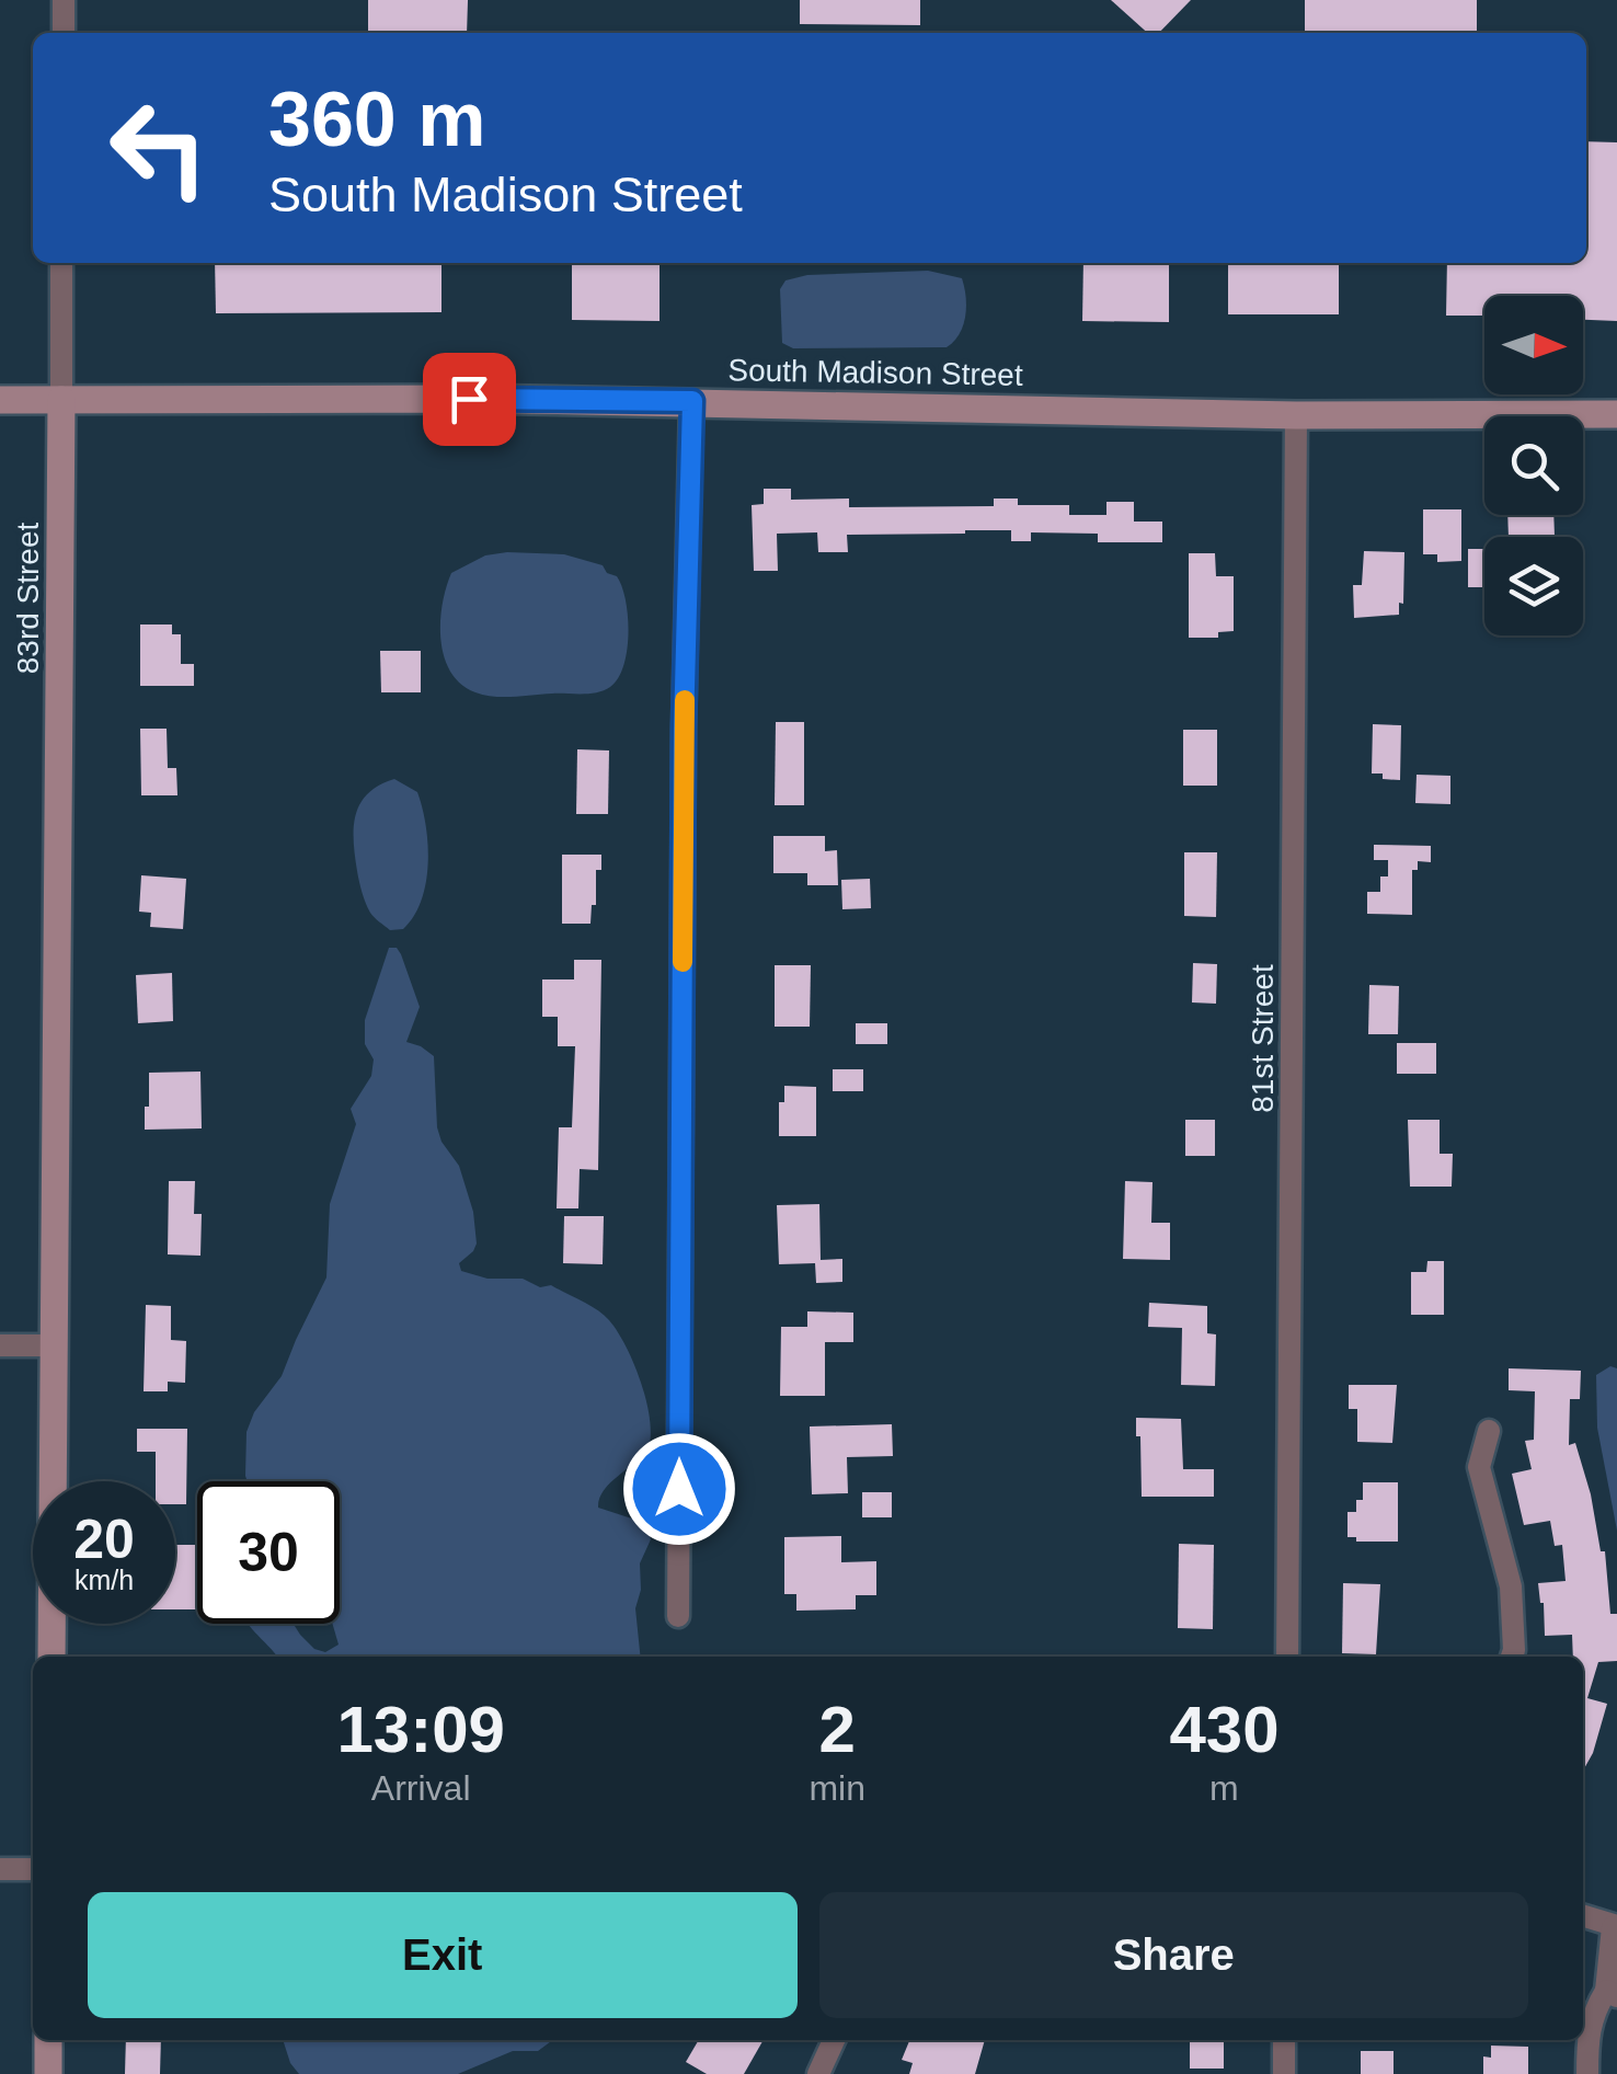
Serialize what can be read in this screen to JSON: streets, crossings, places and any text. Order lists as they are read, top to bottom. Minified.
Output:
{"streets":{"street":["South Madison Street","83rd Street","81st Street"]},"crossings":[["South Madison Street","83rd Street"],["South Madison Street","81st Street"]],"north":"right","page":{"turn":["360 m","South Madison Street"],"speed":"20 km/h","limit":"30","eta":["13:09","Arrival","2","min","430","m"],"buttons":["Exit","Share"]}}
